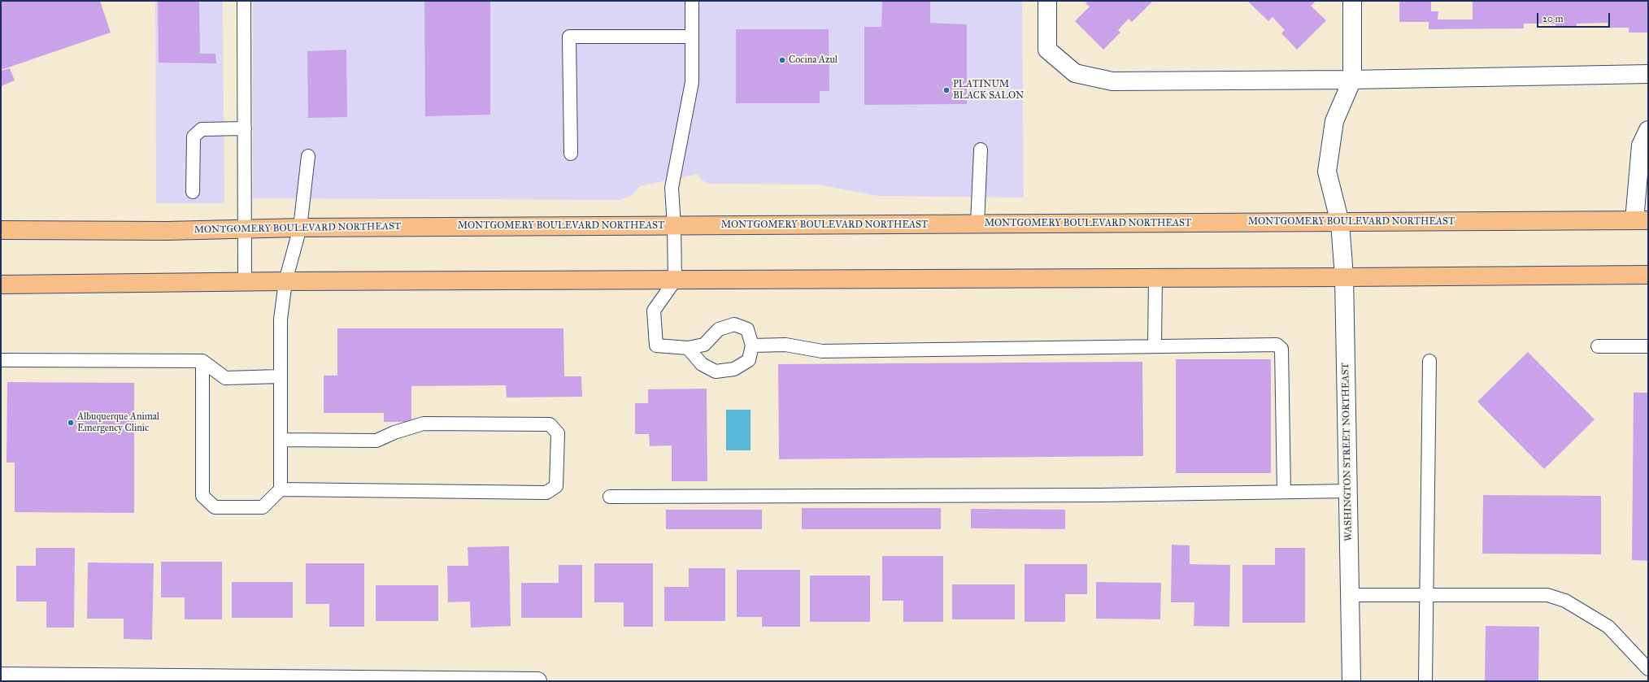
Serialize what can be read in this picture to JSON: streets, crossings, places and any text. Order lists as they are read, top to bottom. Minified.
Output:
{"streets":{"main road":["MONTGOMERY BOULEVARD NORTHEAST"],"street":["WASHINGTON STREET NORTHEAST"]},"crossings":[["MONTGOMERY BOULEVARD NORTHEAST","WASHINGTON STREET NORTHEAST"]],"places":["Cocina Azul","PLATINUM BLACK SALON","Albuquerque Animal Emergency Clinic"],"scale_bar":"20 m"}
